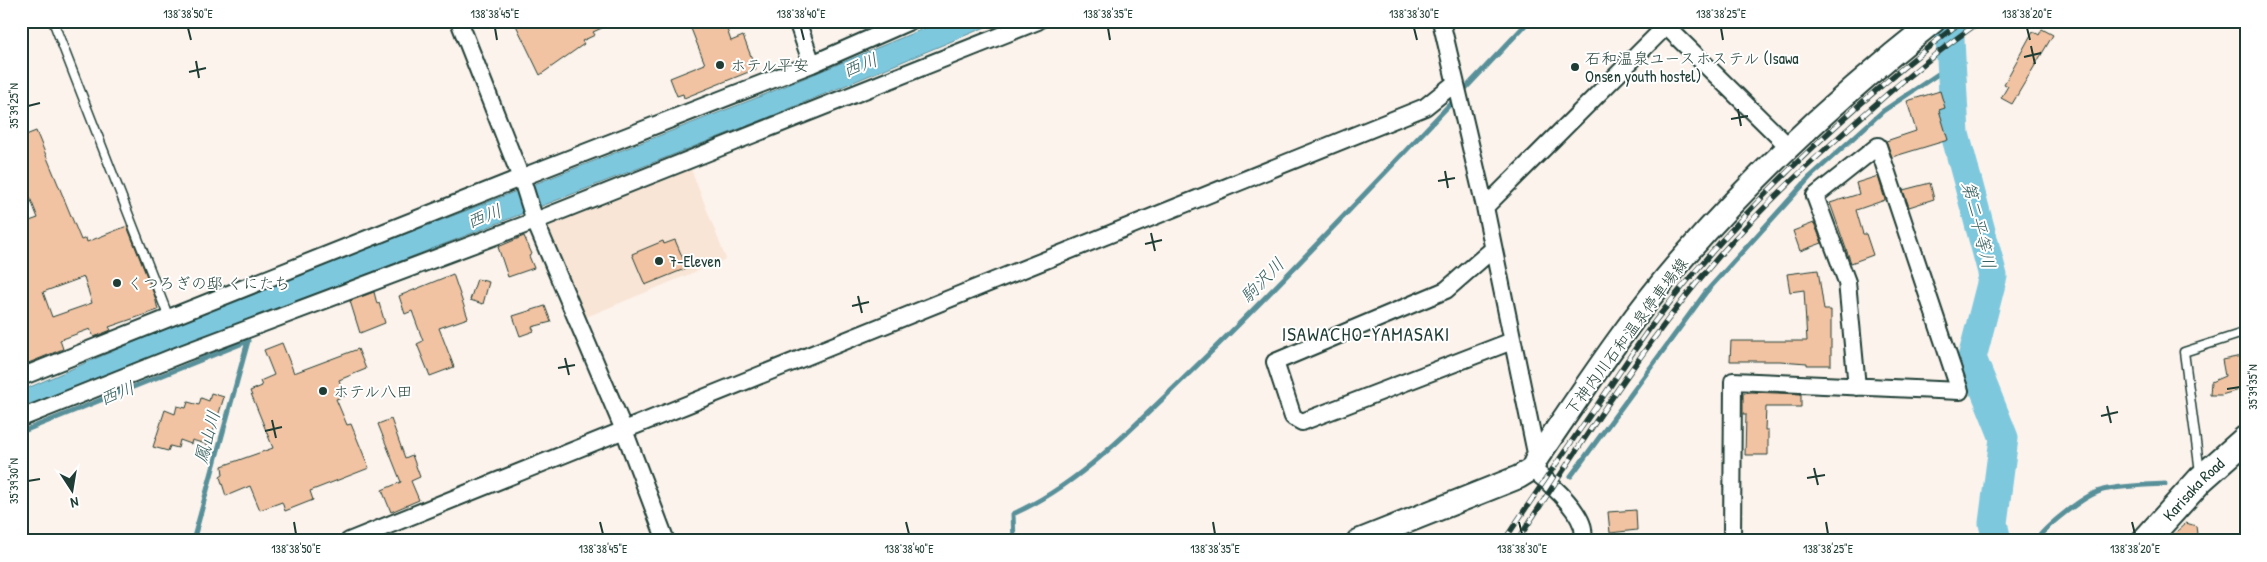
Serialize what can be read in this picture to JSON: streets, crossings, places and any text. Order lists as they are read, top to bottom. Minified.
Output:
{"streets":{"highway":["Karisaka Road"],"main road":["下神内川石和温泉停車場線"]},"districts":["ISAWACHO-YAMASAKI"],"water":["西川","第二平等川","駒沢川","鳳山川"],"places":["ホテル平安","石和温泉ユースホステル (Isawa Onsen youth hostel)","7-Eleven","くつろぎの邸 くにたち","ホテル八田"],"north":"bottom","coordinates":["138°38'50\"E","138°38'45\"E","138°38'40\"E","138°38'35\"E","138°38'30\"E","138°38'25\"E","138°38'20\"E","35°39'25\"N","35°39'35\"N","35°39'30\"N"]}
